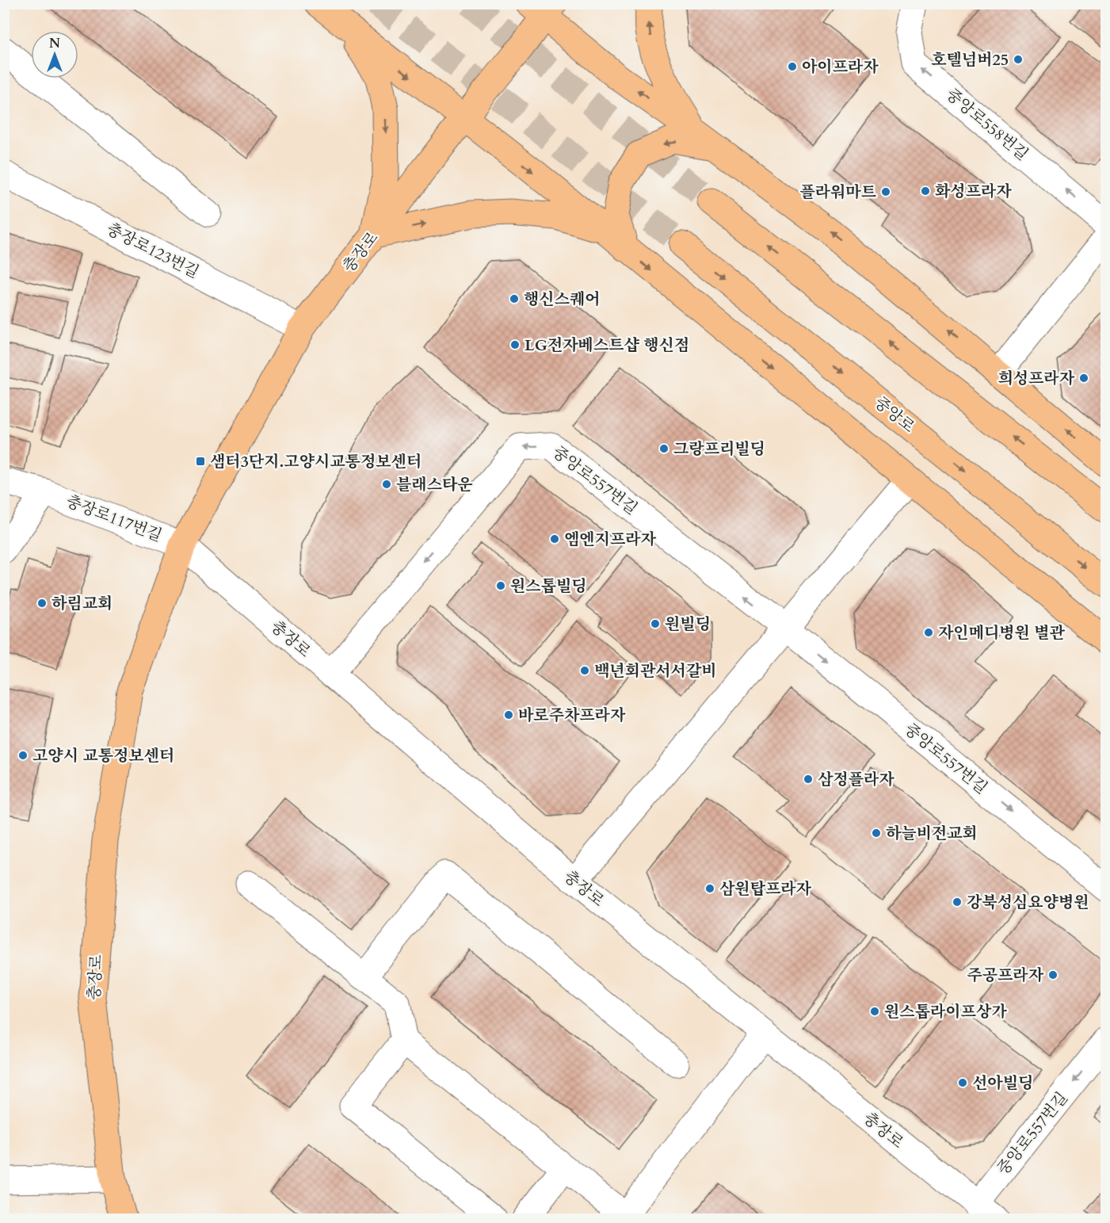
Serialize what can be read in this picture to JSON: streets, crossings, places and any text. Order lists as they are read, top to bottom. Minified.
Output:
{"streets":{"main road":["충장로","중앙로"],"street":["중앙로558번길","충장로123번길","중앙로557번길","충장로117번길"]},"crossings":[["충장로123번길","충장로"],["충장로","중앙로557번길"],["충장로","충장로117번길"]],"one_way":["중앙로558번길"],"places":{"other":["호텔넘버25","아이프라자","화성프라자","플라워마트","행신스퀘어","LG전자베스트샵 행신점","희성프라자","그랑프리빌딩","블래스타운","엠엔지프라자","원스톱빌딩","하림교회","원빌딩","자인메디병원 별관","백년회관서서갈비","바로주차프라자","고양시 교통정보센터","삼정플라자","하늘비전교회","삼원탑프라자","강북성심요양병원","주공프라자","원스톱라이프상가","선아빌딩"],"transit":["샘터3단지.고양시교통정보센터"]},"north":"top"}
